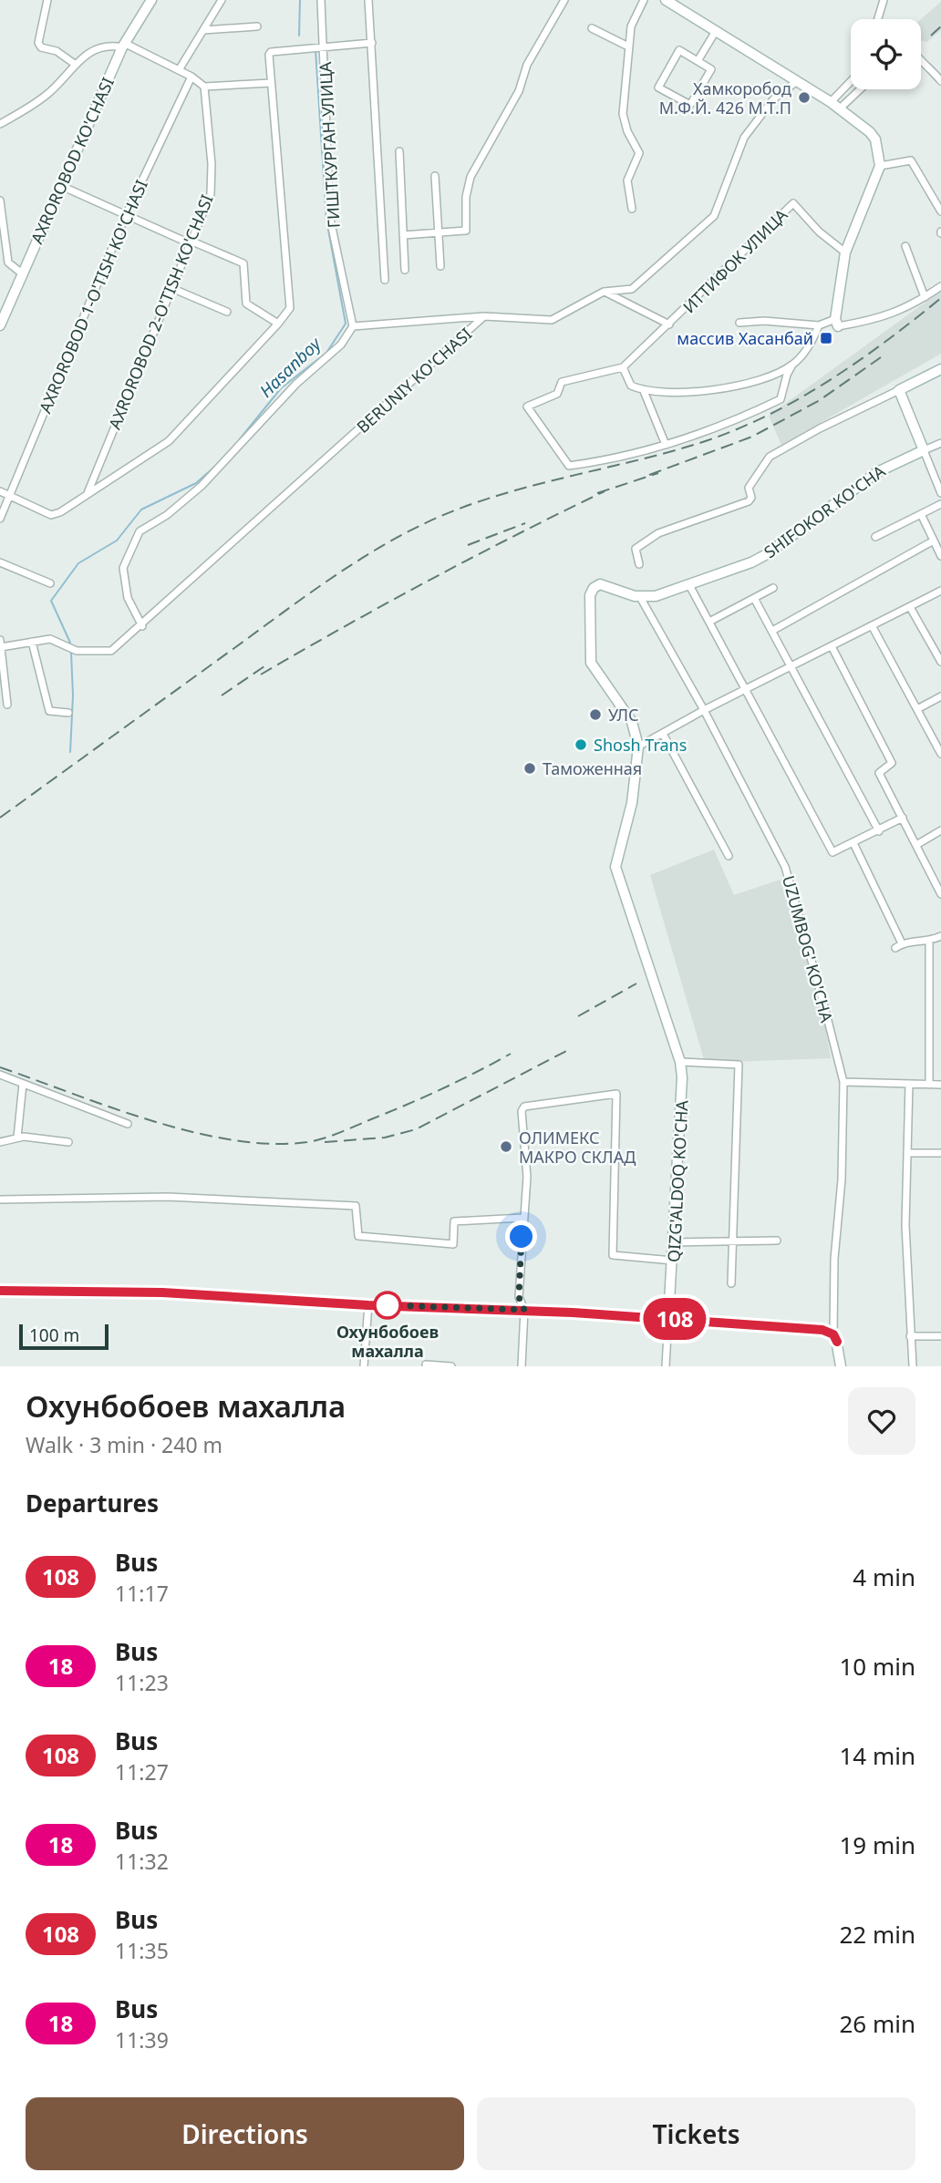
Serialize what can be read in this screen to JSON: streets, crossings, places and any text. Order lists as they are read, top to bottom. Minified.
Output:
{"streets":{"street":["ГИШТКУРГАН УЛИЦА","AXROROBOD KO'CHASI","ИТТИФОК УЛИЦА","AXROROBOD 1-O'TISH KO'CHASI","AXROROBOD 2-O'TISH KO'CHASI","BERUNIY KO'CHASI","SHIFOKOR KO'CHA","UZUMBOG' KO'CHA","QIZG'ALDOQ KO'CHA"]},"crossings":[["SHIFOKOR KO'CHA","UZUMBOG' KO'CHA"]],"water":["Hasanboy"],"places":{"other":["Хамкоробод М.Ф.Й. 426 М.Т.П","УЛС","Shosh Trans","Таможенная","ОЛИМЕКС МАКРО СКЛАД","Охунбобоев махалла"],"transit":["массив Хасанбай"]},"lines":["bus line 108"],"scale_bar":"100 m","page":{"on_map":"108","scale":"100 m","heading":[["Охунбобоев махалла","Walk · 3 min · 240 m"],"Departures"],"list":[{"mark":"108","name":"Bus","note":"11:17","value":"4 min"},{"mark":"18","name":"Bus","note":"11:23","value":"10 min"},{"mark":"108","name":"Bus","note":"11:27","value":"14 min"},{"mark":"18","name":"Bus","note":"11:32","value":"19 min"},{"mark":"108","name":"Bus","note":"11:35","value":"22 min"},{"mark":"18","name":"Bus","note":"11:39","value":"26 min"}],"buttons":["Directions","Tickets"]}}
